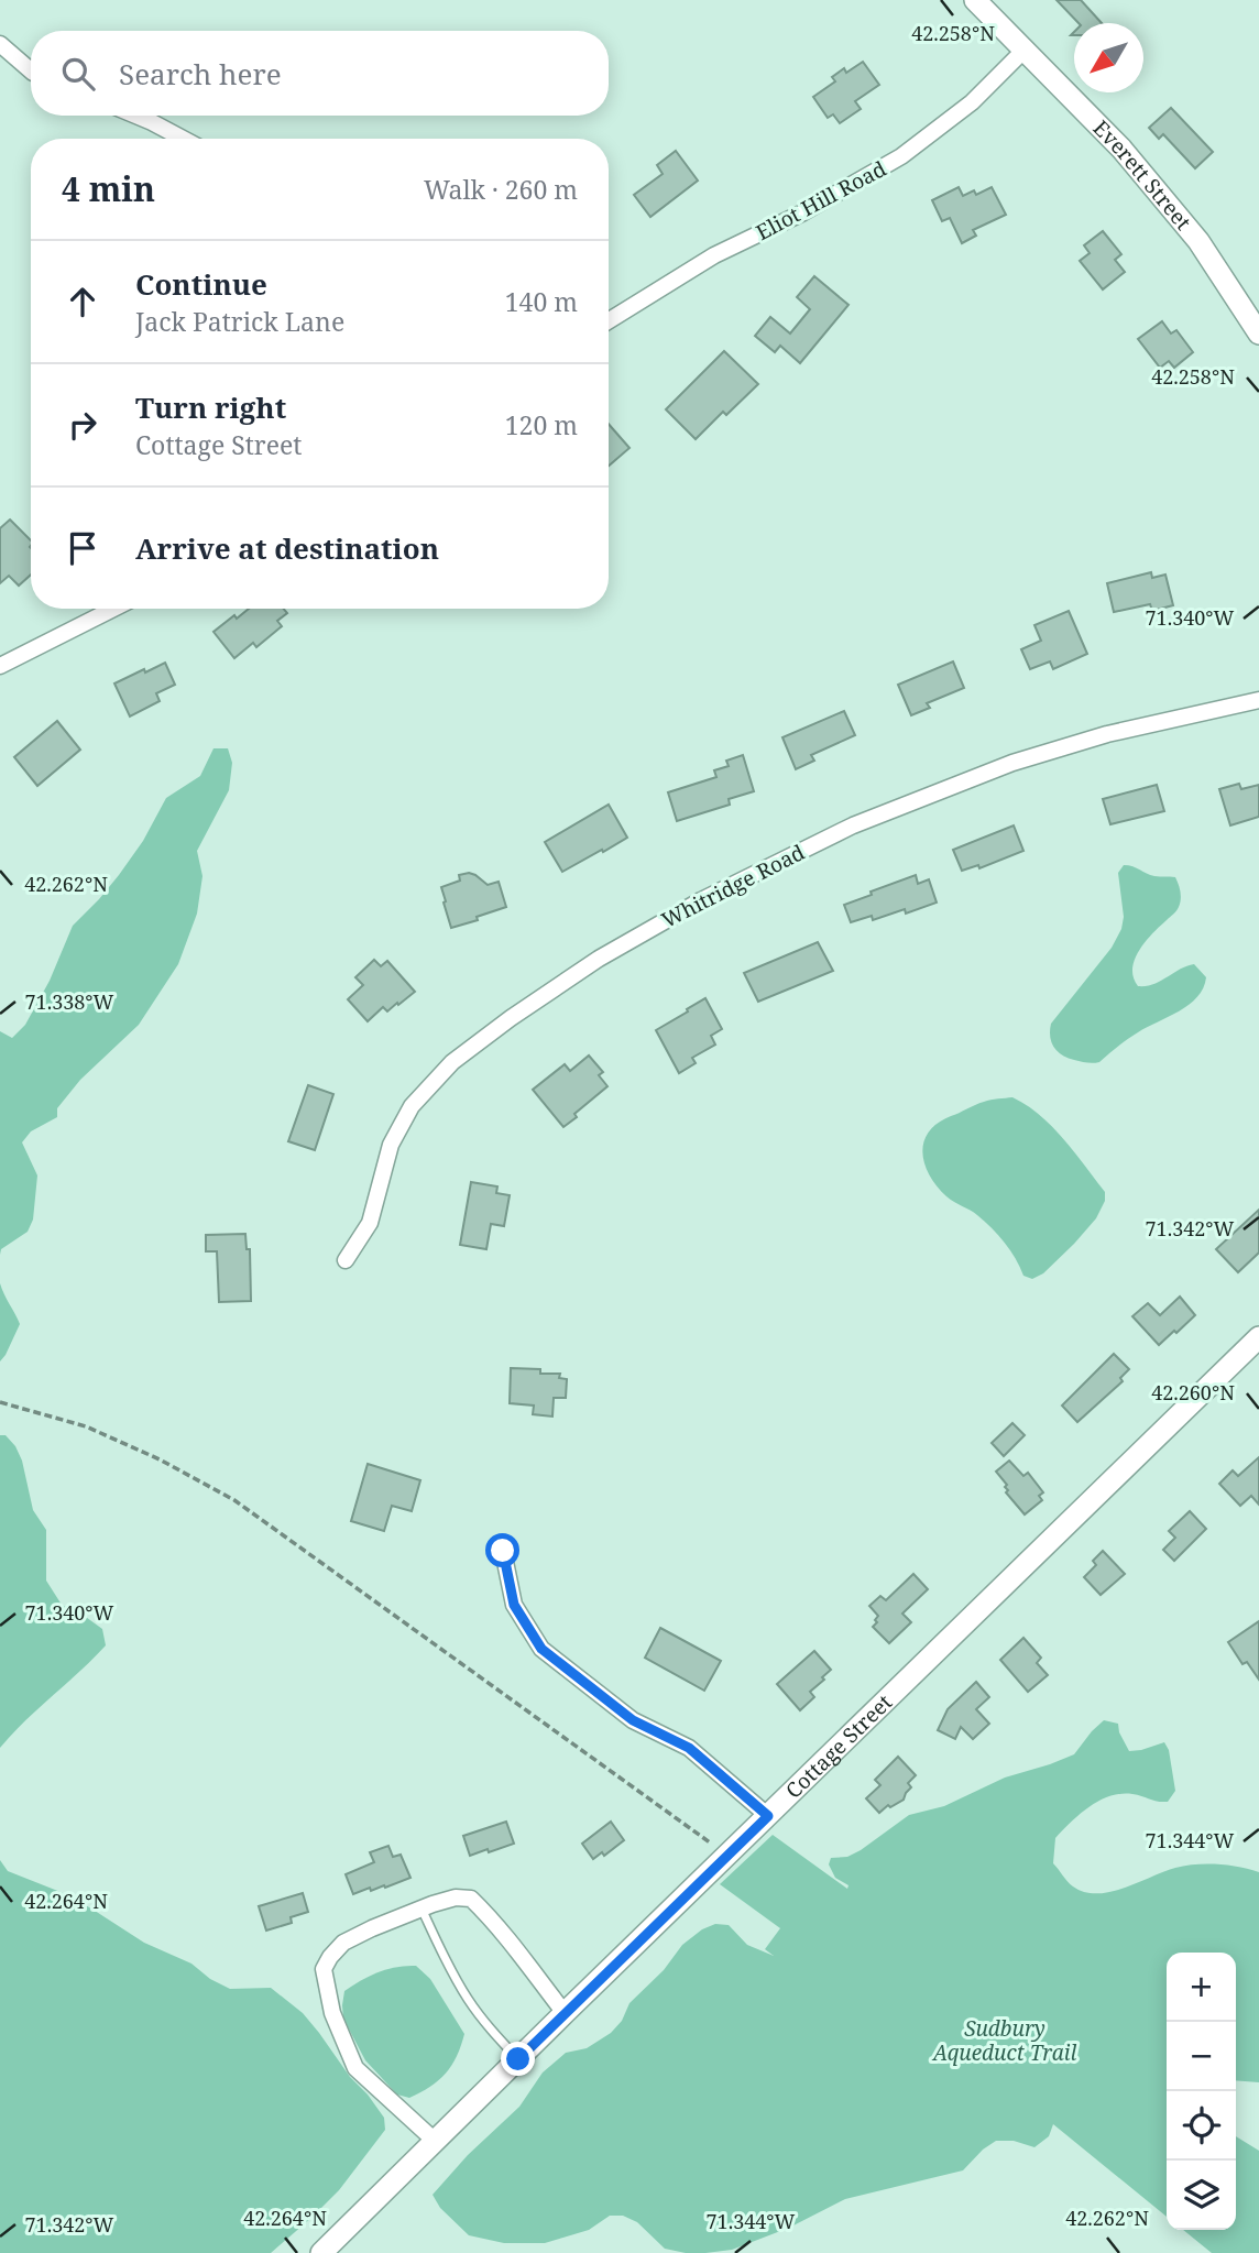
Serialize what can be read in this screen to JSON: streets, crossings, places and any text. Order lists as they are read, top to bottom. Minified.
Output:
{"streets":{"street":["Everett Street","Eliot Hill Road","Whitridge Road","Cottage Street"]},"crossings":[["Everett Street","Eliot Hill Road"]],"parks":["Sudbury Aqueduct Trail"],"north":"bottom left","page":{"search":"Search here","heading":["4 min","Walk · 260 m"],"list":[["Continue","Jack Patrick Lane","140 m"],["Turn right","Cottage Street","120 m"],"Arrive at destination"],"map_buttons":["+","−"]},"coordinates":["42.258°N","71.340°W","42.262°N","71.338°W","71.342°W","42.260°N","71.344°W","42.264°N"]}
